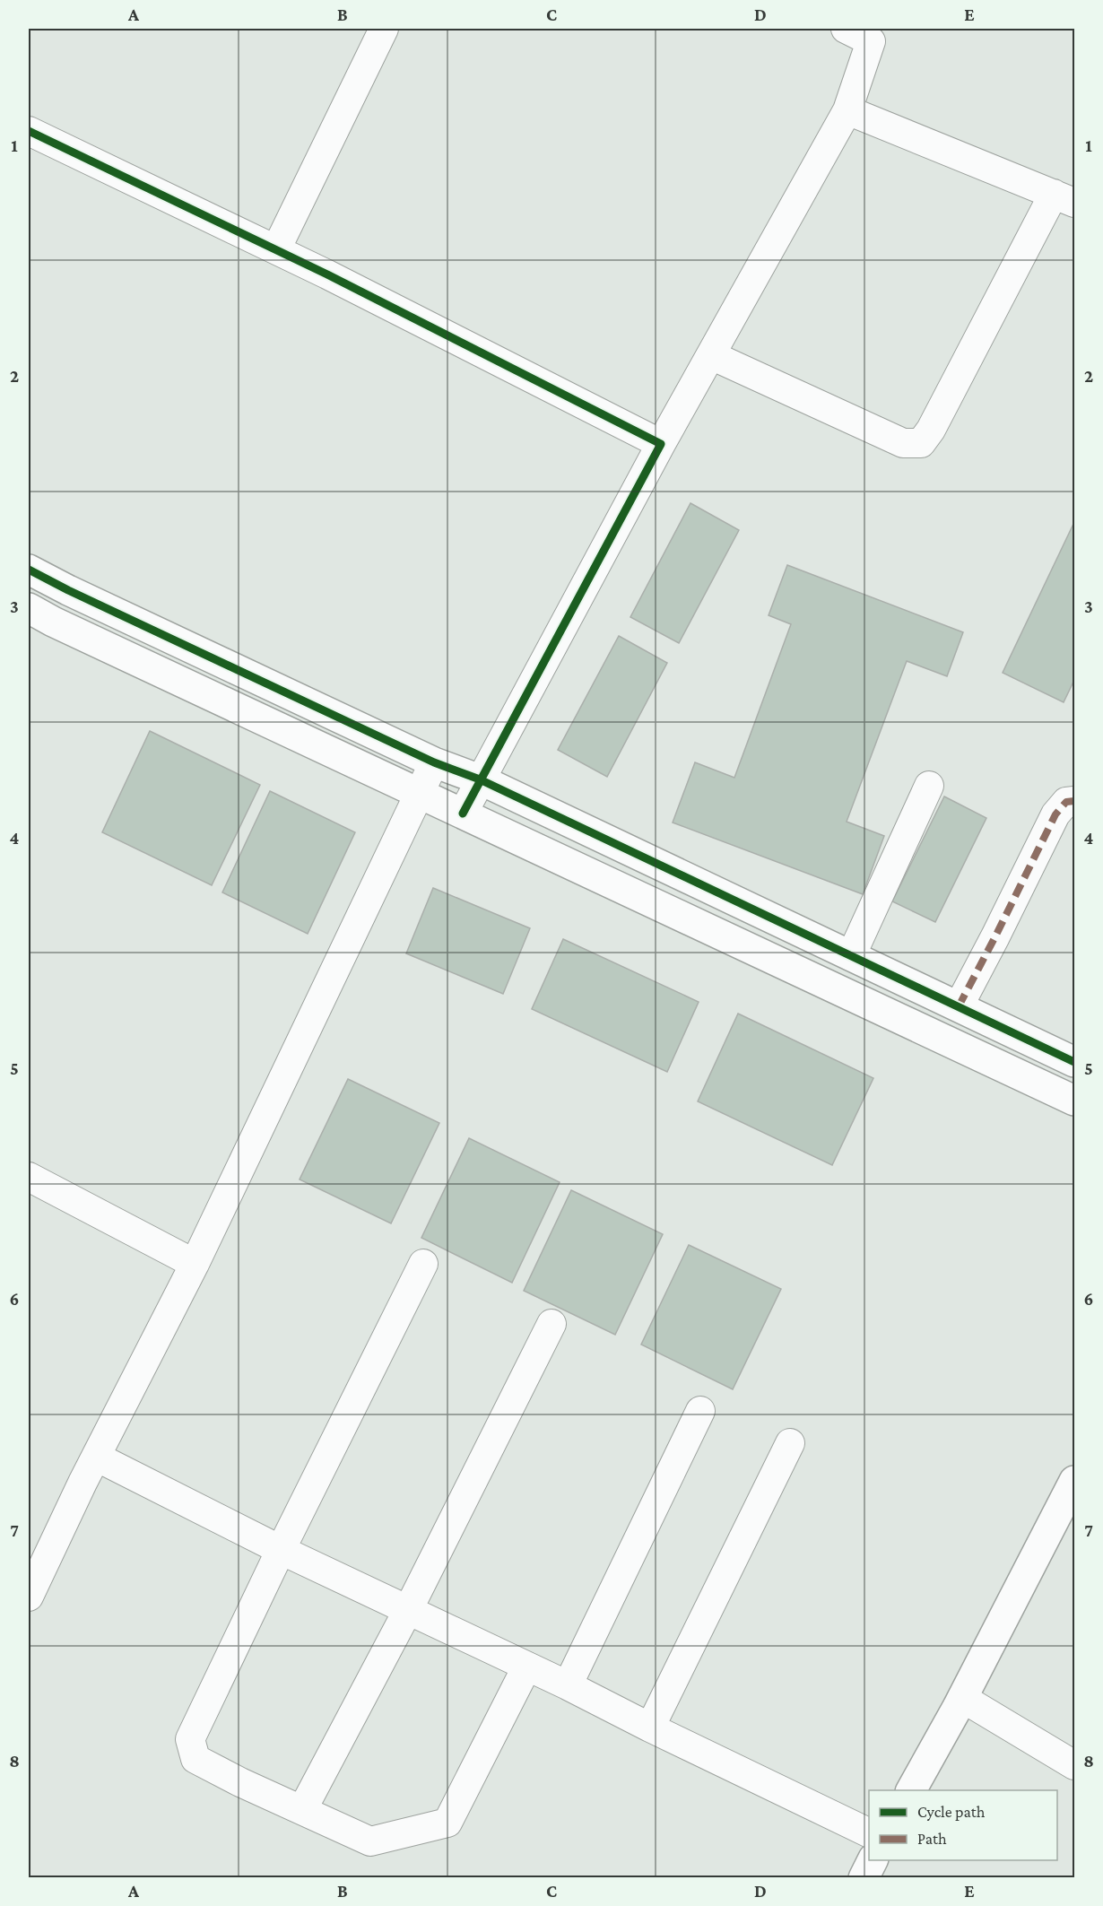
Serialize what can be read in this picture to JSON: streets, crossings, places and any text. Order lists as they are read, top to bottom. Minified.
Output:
{"legend":["Cycle path","Path"],"grid":{"columns":["A","B","C","D","E"],"rows":["1","2","3","4","5","6","7","8"]}}
